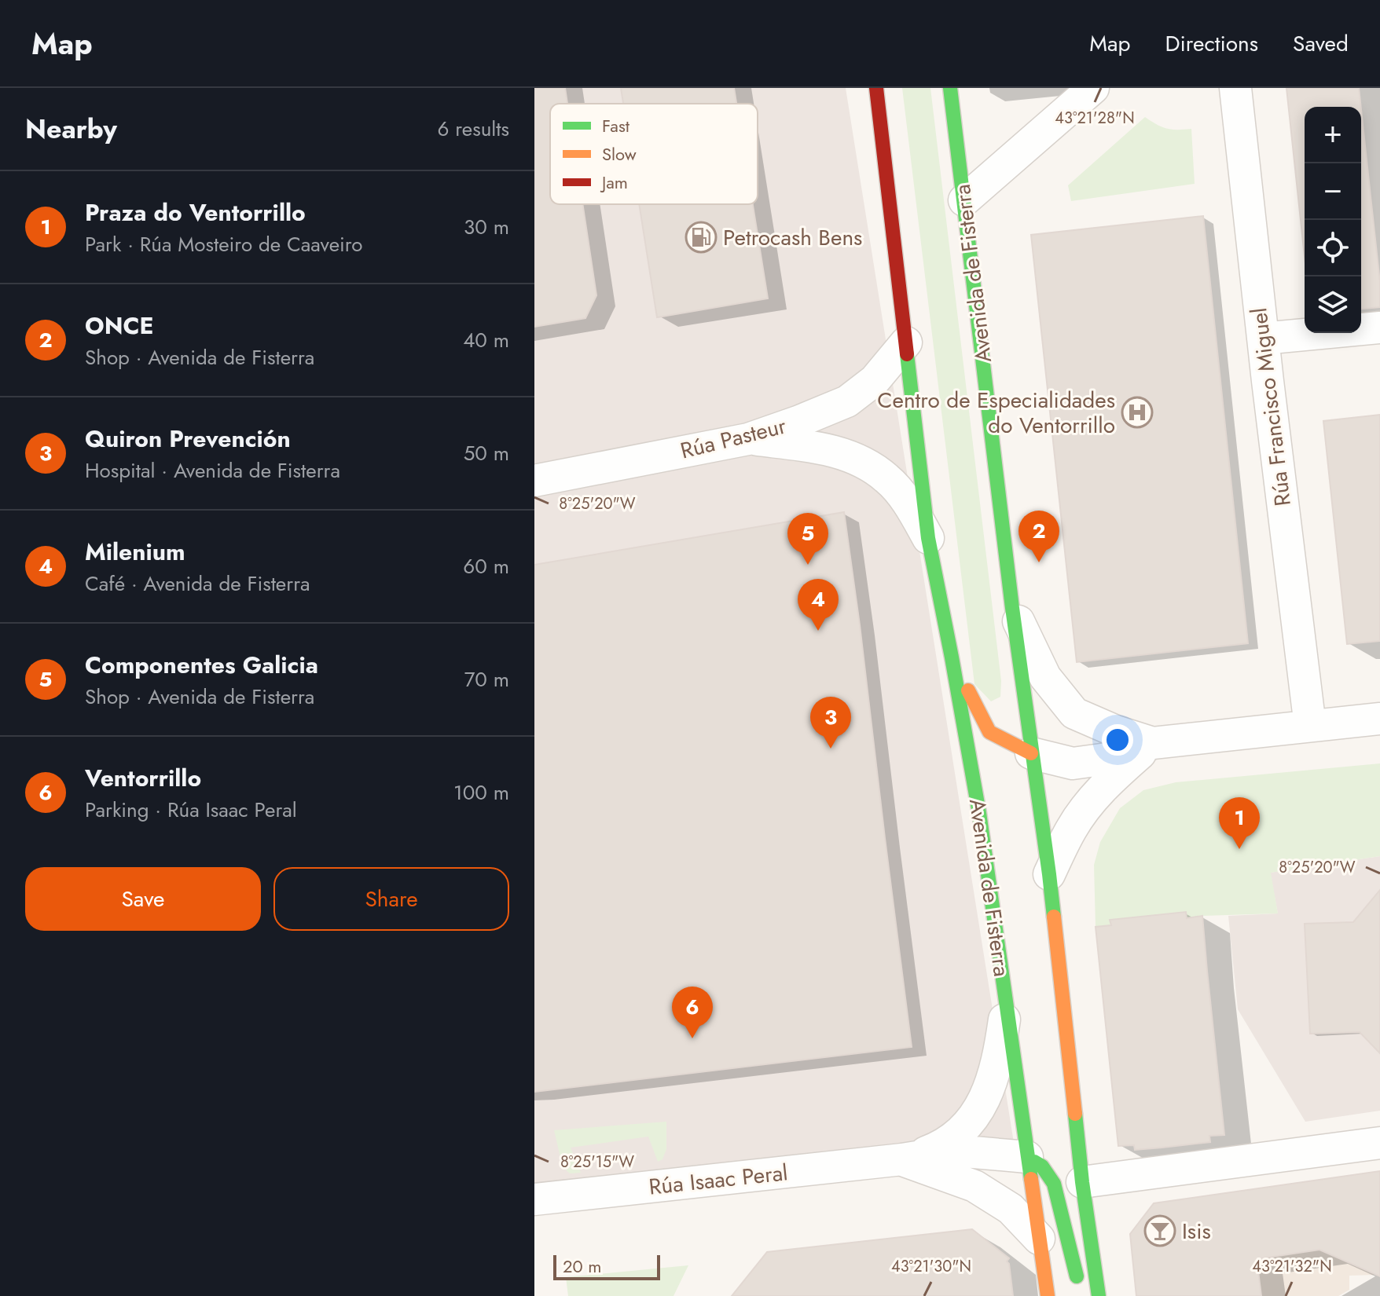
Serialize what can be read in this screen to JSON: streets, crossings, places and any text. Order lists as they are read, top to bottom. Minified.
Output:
{"streets":{"main road":["Avenida de Fisterra"],"street":["Rúa Francisco Miguel","Rúa Pasteur","Rúa Isaac Peral"]},"crossings":[["Avenida de Fisterra","Rúa Pasteur"],["Avenida de Fisterra","Rúa Isaac Peral"]],"places":{"fuel station":["Petrocash Bens"],"hospital":["Centro de Especialidades do Ventorrillo"],"bar":["Isis"]},"legend":["Fast","Slow","Jam"],"scale_bar":"20 m","page":{"header":"Map","nav":["Map","Directions","Saved"],"heading":["Nearby","6 results"],"map_buttons":["+","−"],"list":[{"mark":"1","name":"Praza do Ventorrillo","note":"Park · Rúa Mosteiro de Caaveiro","value":"30 m"},{"mark":"2","name":"ONCE","note":"Shop · Avenida de Fisterra","value":"40 m"},{"mark":"3","name":"Quiron Prevención","note":"Hospital · Avenida de Fisterra","value":"50 m"},{"mark":"4","name":"Milenium","note":"Café · Avenida de Fisterra","value":"60 m"},{"mark":"5","name":"Componentes Galicia","note":"Shop · Avenida de Fisterra","value":"70 m"},{"mark":"6","name":"Ventorrillo","note":"Parking · Rúa Isaac Peral","value":"100 m"}],"pins":["2","5","4","3","1","6"],"buttons":["Save","Share"],"scale":"20 m"},"coordinates":["43°21'28\"N","8°25'20\"W","8°25'15\"W","43°21'30\"N","43°21'32\"N"]}
